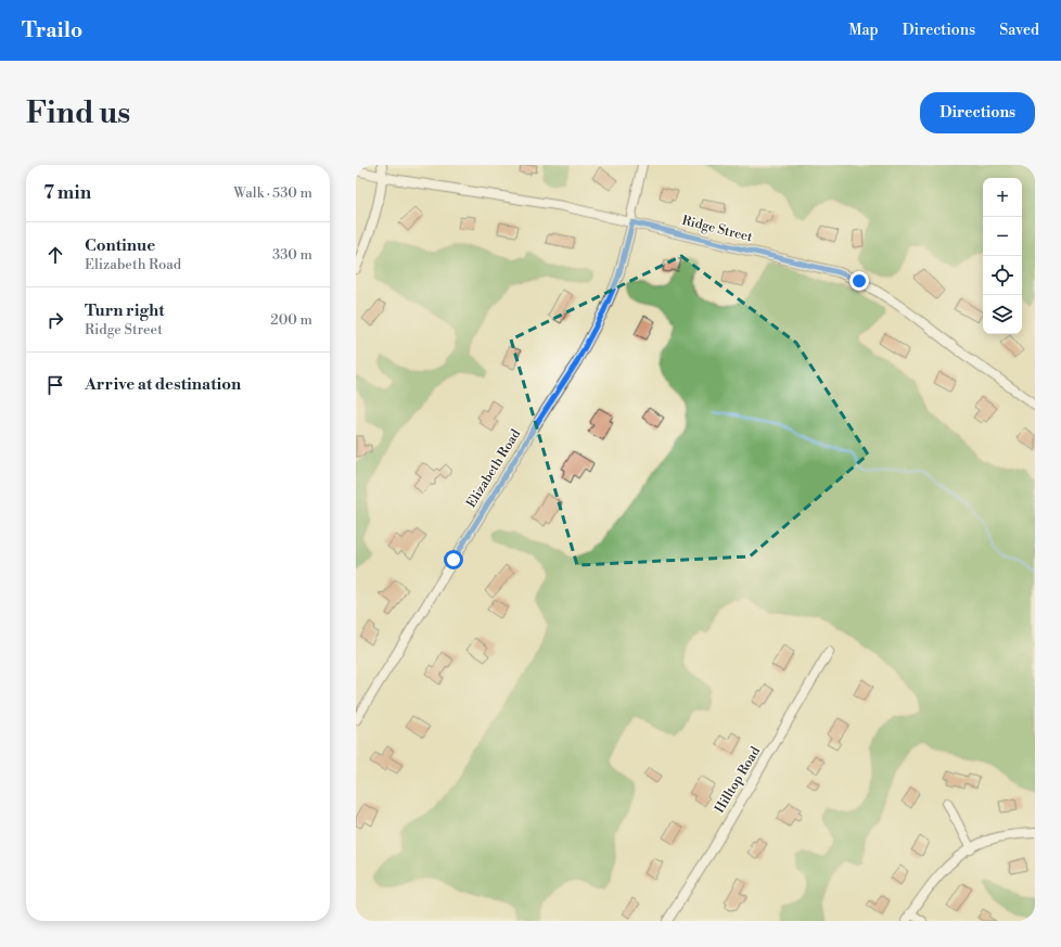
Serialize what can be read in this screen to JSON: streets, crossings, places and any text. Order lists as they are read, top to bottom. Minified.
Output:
{"streets":{"street":["Ridge Street","Elizabeth Road","Hilltop Road"]},"crossings":[["Ridge Street","Elizabeth Road"]],"page":{"header":"Trailo","nav":["Map","Directions","Saved"],"buttons":"Directions","title":"Find us","heading":["7 min","Walk · 530 m"],"map_buttons":["+","−"],"list":[["Continue","Elizabeth Road","330 m"],["Turn right","Ridge Street","200 m"],"Arrive at destination"]}}
